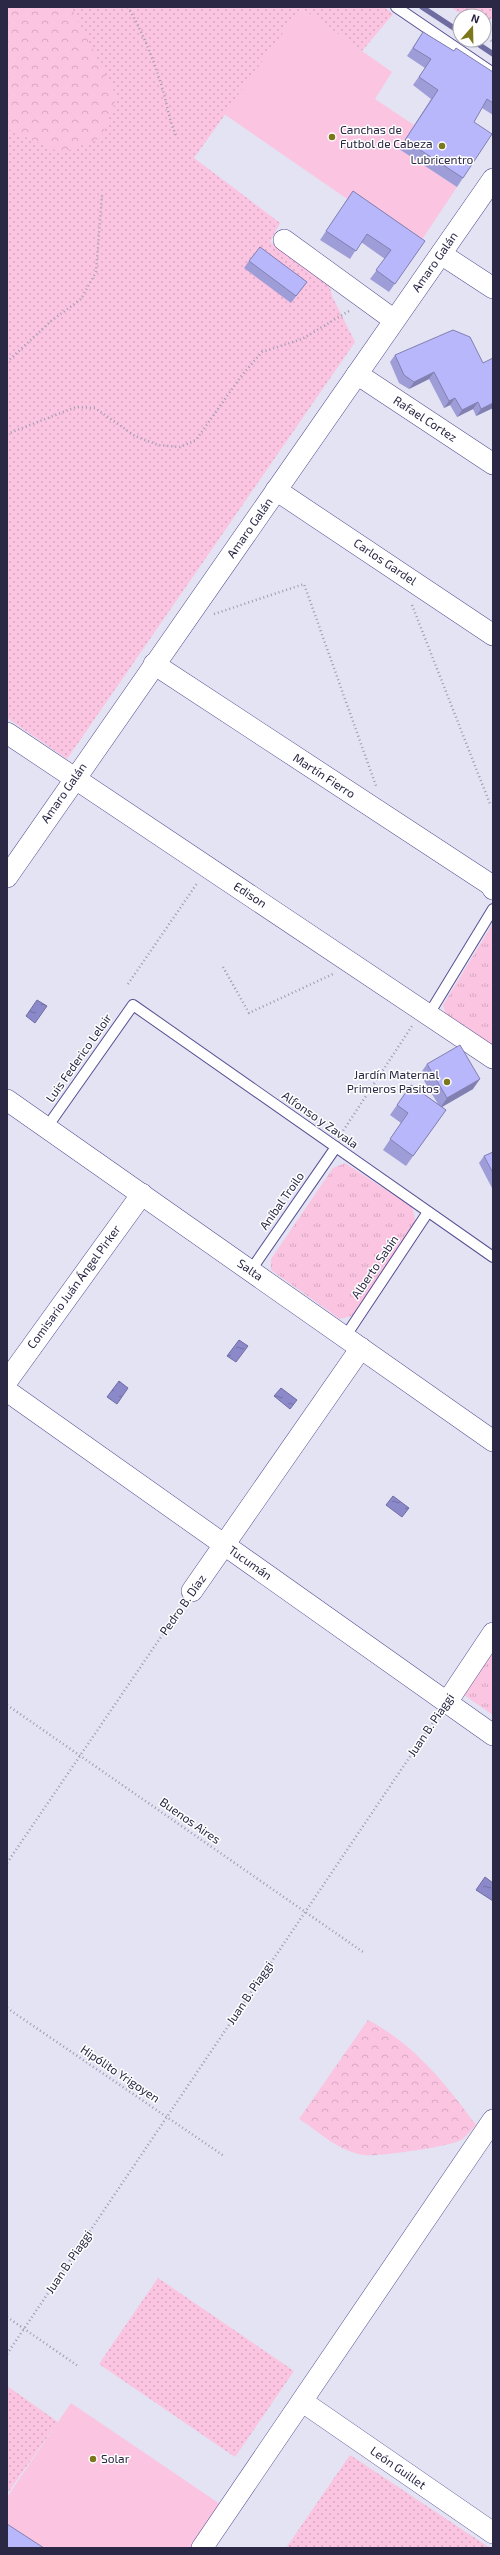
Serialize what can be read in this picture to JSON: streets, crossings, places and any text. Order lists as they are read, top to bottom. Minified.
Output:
{"streets":{"street":["Amaro Galán","Rafael Cortez","Carlos Gardel","Martín Fierro","Edison","Salta","Comisario Juán Ángel Pirker","Tucumán","Pedro B. Díaz","Juan B. Piaggi","León Guillet"],"lane":["Luis Federico Leloir","Alfonso y Zavala","Aníbal Troilo","Alberto Sabín"],"path":["Buenos Aires","Hipólito Yrigoyen"]},"crossings":[["Amaro Galán","Rafael Cortez"],["Amaro Galán","Carlos Gardel"],["Amaro Galán","Martín Fierro"],["Amaro Galán","Edison"],["Luis Federico Leloir","Alfonso y Zavala"],["Luis Federico Leloir","Salta"],["Alfonso y Zavala","Aníbal Troilo"],["Alfonso y Zavala","Alberto Sabín"],["Aníbal Troilo","Salta"],["Alberto Sabín","Salta"],["Alberto Sabín","Pedro B. Díaz"],["Salta","Comisario Juán Ángel Pirker"],["Salta","Pedro B. Díaz"],["Tucumán","Pedro B. Díaz"],["Tucumán","Juan B. Piaggi"],["Pedro B. Díaz","Buenos Aires"],["Juan B. Piaggi","Buenos Aires"],["Juan B. Piaggi","Hipólito Yrigoyen"]],"places":["Canchas de Futbol de Cabeza","Lubricentro","Jardín Maternal Primeros Pasitos","Solar"],"north":"top"}
